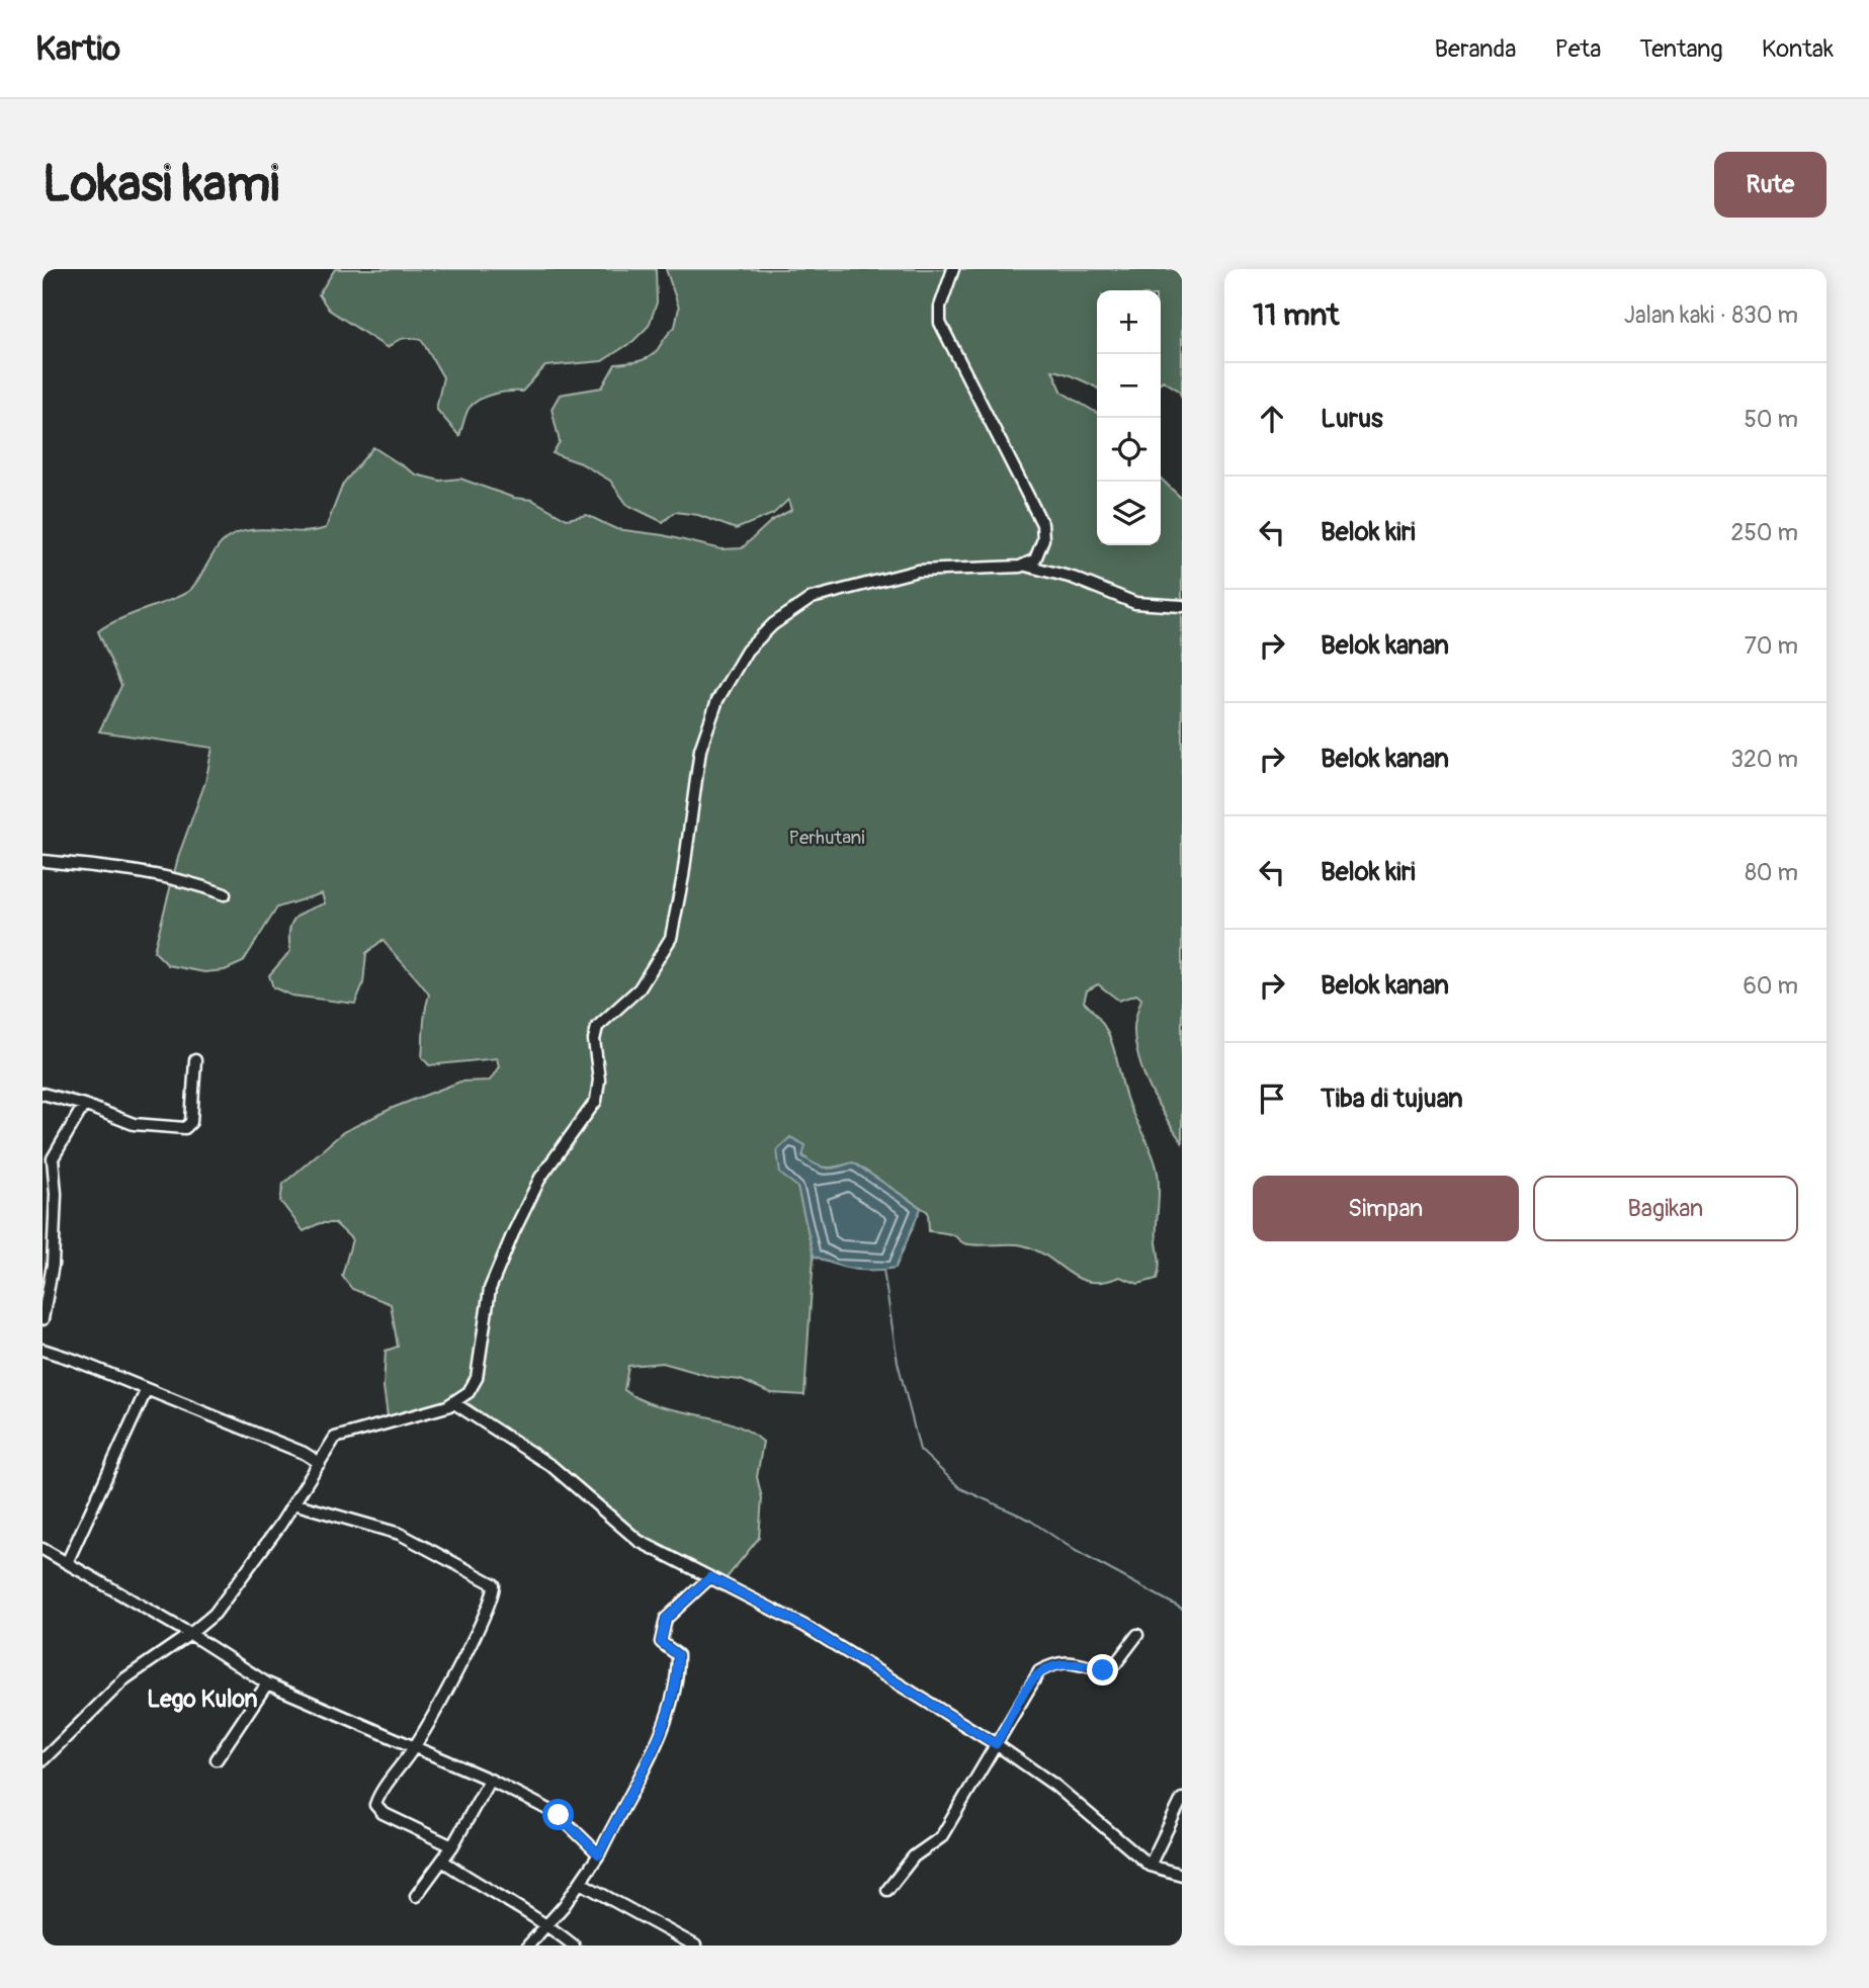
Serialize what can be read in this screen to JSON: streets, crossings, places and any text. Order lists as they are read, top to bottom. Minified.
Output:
{"districts":["Lego Kulon"],"parks":["Perhutani"],"page":{"header":"Kartio","nav":["Beranda","Peta","Tentang","Kontak"],"buttons":["Rute",["Simpan","Bagikan"]],"title":"Lokasi kami","heading":["11 mnt","Jalan kaki · 830 m"],"map_buttons":["+","−"],"list":[["Lurus","50 m"],["Belok kiri","250 m"],["Belok kanan","70 m"],["Belok kanan","320 m"],["Belok kiri","80 m"],["Belok kanan","60 m"],"Tiba di tujuan"]}}
